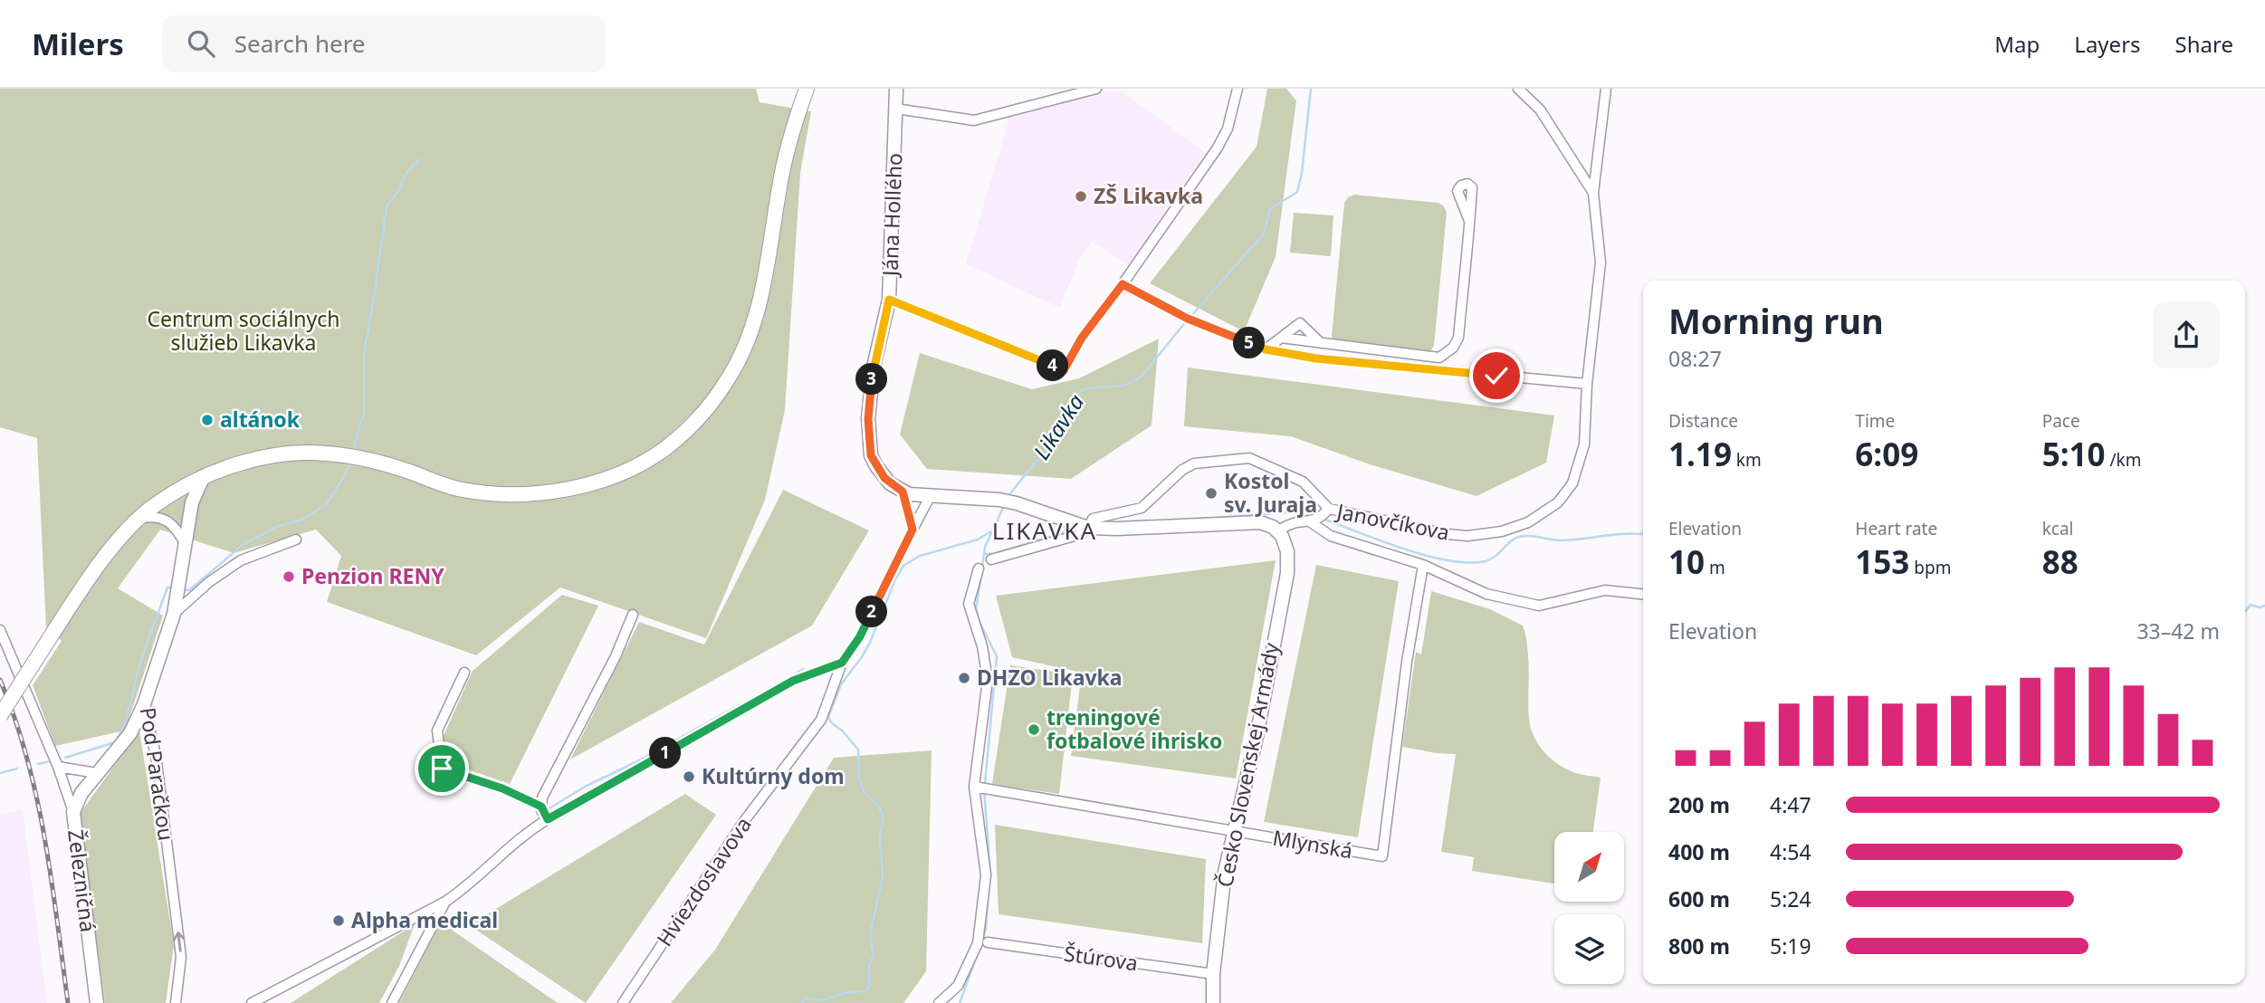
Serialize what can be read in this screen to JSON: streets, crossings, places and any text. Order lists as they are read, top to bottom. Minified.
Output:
{"streets":{"street":["Jána Hollého","Janovčíkova","Česko Slovenskej Armády","Pod Paračkou","Mlynská","Železničná","Hviezdoslavova","Štúrova"]},"crossings":[["Jána Hollého","Janovčíkova"],["Janovčíkova","Česko Slovenskej Armády"],["Česko Slovenskej Armády","Mlynská"],["Česko Slovenskej Armády","Štúrova"],["Pod Paračkou","Železničná"]],"one_way":["Pod Paračkou"],"districts":["LIKAVKA"],"water":["Likavka"],"parks":["Centrum sociálnych služieb Likavka"],"places":["ZŠ Likavka","altánok","Kostol sv. Juraja","Penzion RENY","DHZO Likavka","treningové fotbalové ihrisko","Kultúrny dom","Alpha medical"],"north":"top right","page":{"header":"Milers","search":"Search here","nav":["Map","Layers","Share"],"heading":["Morning run","08:27"],"pins":["5","4","3","2","1"],"stats":[["Distance","1.19 km"],["Time","6:09"],["Pace","5:10 /km"],["Elevation","10 m"],["Heart rate","153 bpm"],["kcal","88"]],"chart":["Elevation","33–42 m"],"list":[{"name":"200 m","note":"4:47"},{"name":"400 m","note":"4:54"},{"name":"600 m","note":"5:24"},{"name":"800 m","note":"5:19"}]}}
